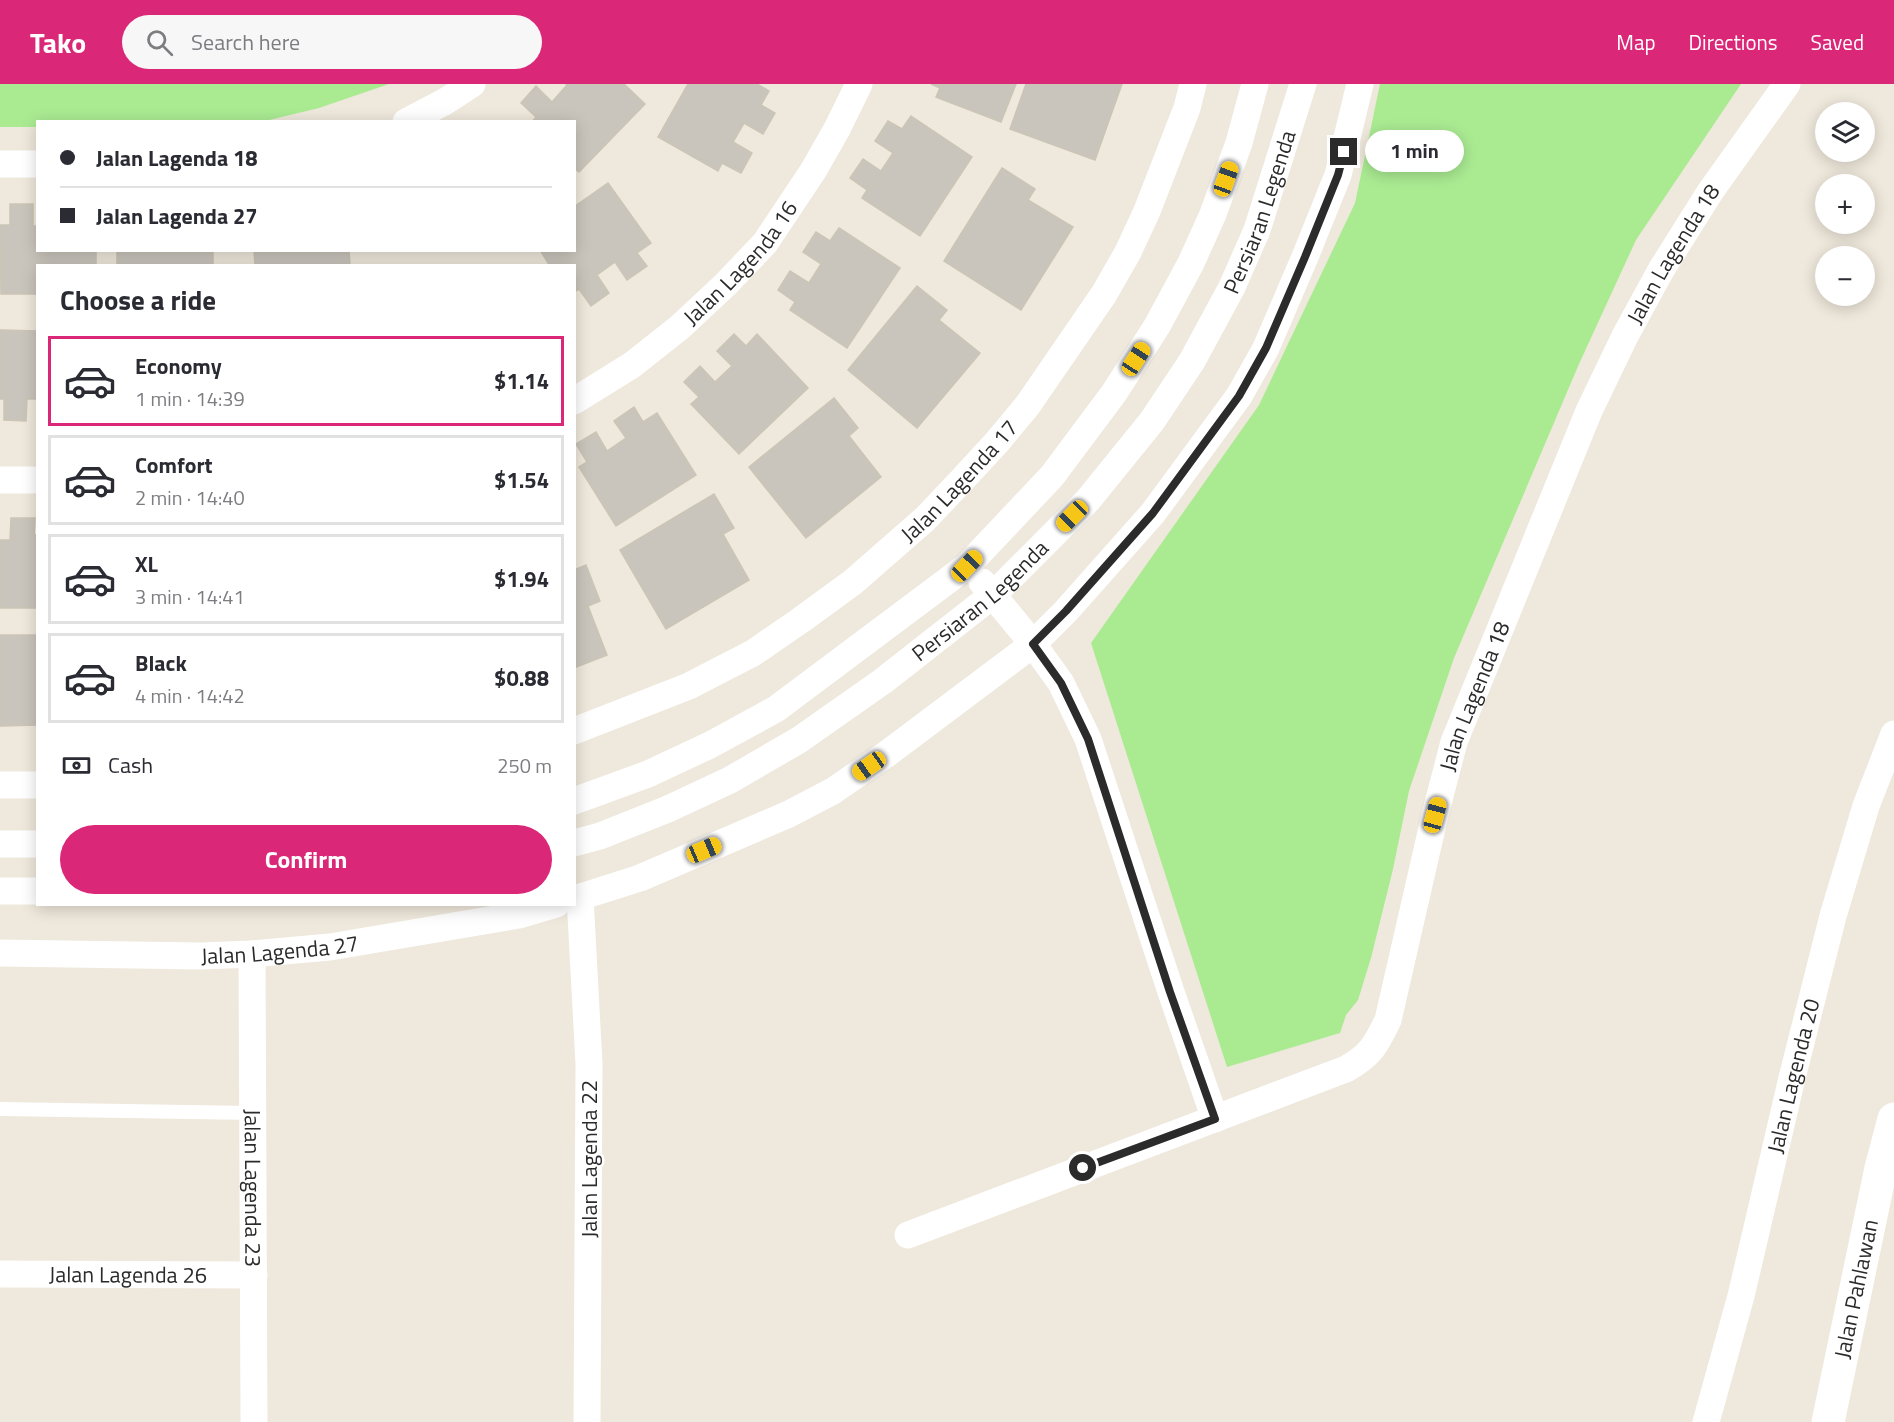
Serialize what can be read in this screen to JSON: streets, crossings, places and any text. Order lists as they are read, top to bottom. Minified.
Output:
{"streets":{"street":["Persiaran Legenda","Jalan Lagenda 18","Jalan Lagenda 16","Jalan Lagenda 17","Jalan Lagenda 27","Jalan Lagenda 20","Jalan Lagenda 22","Jalan Lagenda 23","Jalan Lagenda 26","Jalan Pahlawan"]},"crossings":[["Jalan Lagenda 27","Jalan Lagenda 23"],["Jalan Lagenda 23","Jalan Lagenda 26"]],"page":{"header":"Tako","search":"Search here","nav":["Map","Directions","Saved"],"map_buttons":["+","−"],"banner":["Jalan Lagenda 18","Jalan Lagenda 27"],"bubble":"1 min","heading":"Choose a ride","list":[{"name":"Economy","note":"1 min · 14:39","value":"$1.14"},{"name":"Comfort","note":"2 min · 14:40","value":"$1.54"},{"name":"XL","note":"3 min · 14:41","value":"$1.94"},{"name":"Black","note":"4 min · 14:42","value":"$0.88"}],"pay":["Cash","250 m"],"buttons":"Confirm"}}
